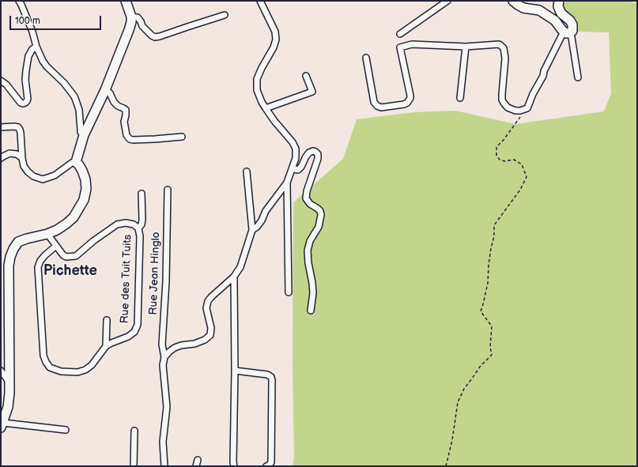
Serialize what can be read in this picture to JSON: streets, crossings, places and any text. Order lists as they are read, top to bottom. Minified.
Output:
{"streets":{"street":["Rue Jean Hinglo","Rue des Tuit Tuits"]},"districts":["Pichette"],"scale_bar":"100 m"}
